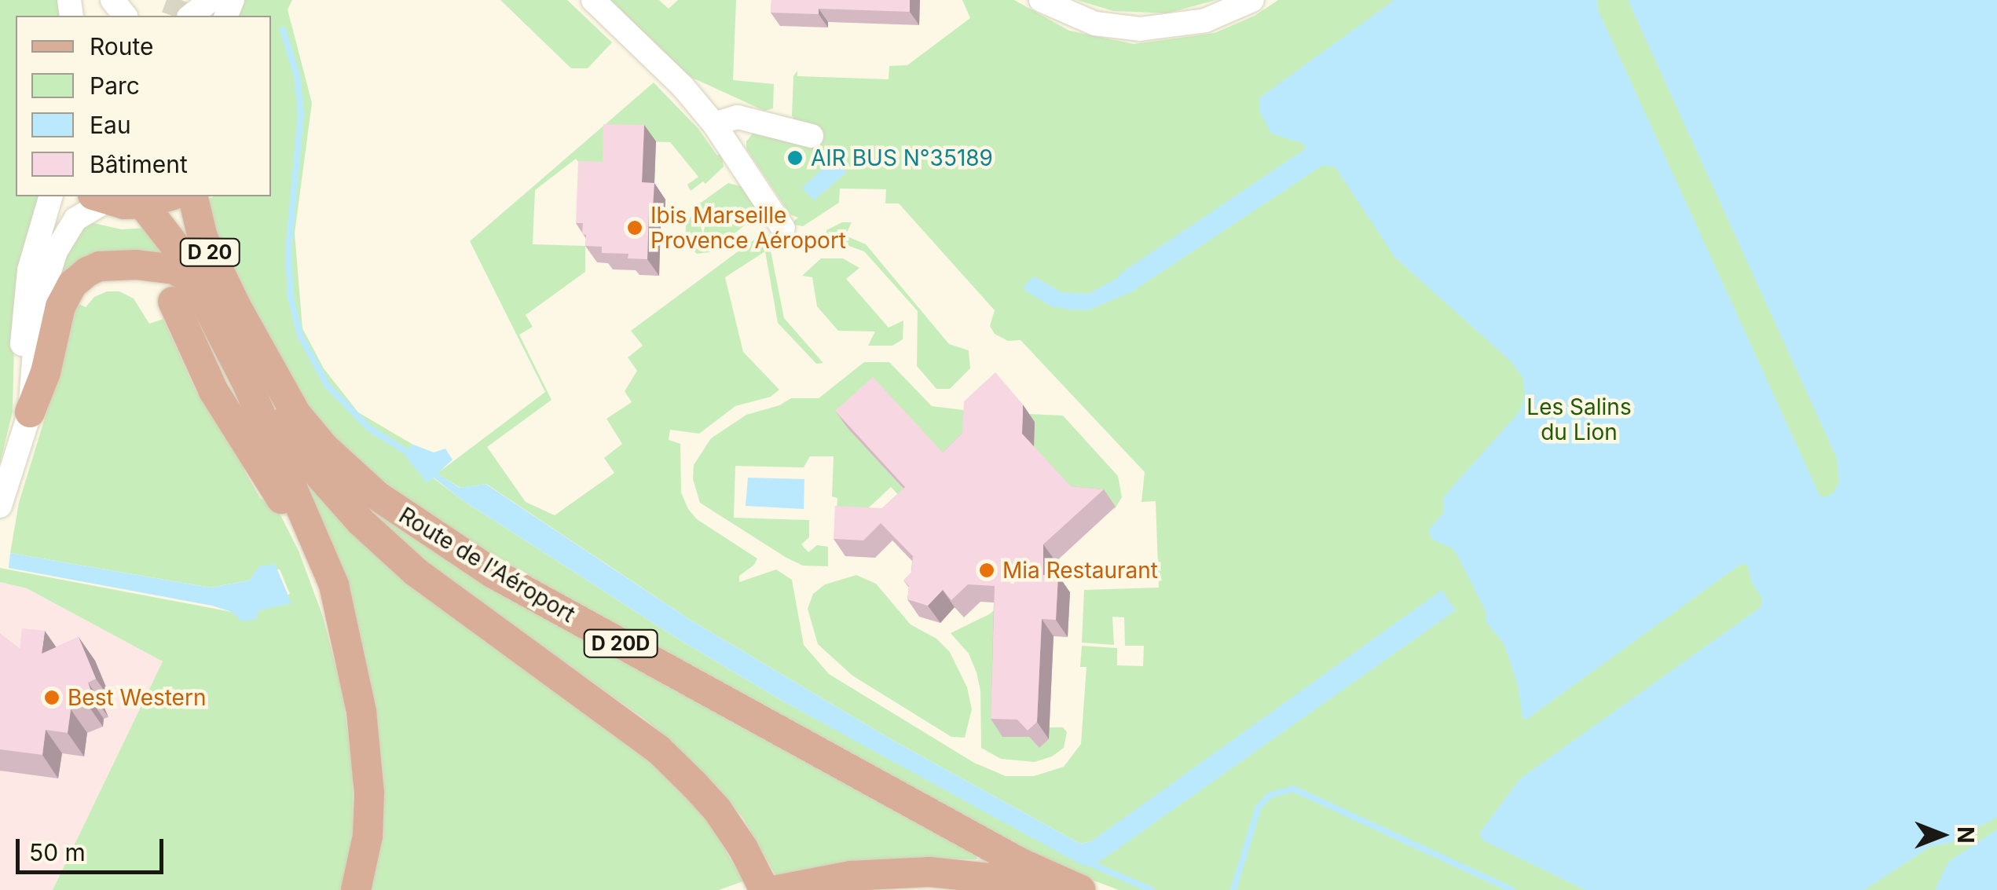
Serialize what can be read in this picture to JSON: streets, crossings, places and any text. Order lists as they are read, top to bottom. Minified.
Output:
{"streets":{"main road":["D 20","Route de l'Aéroport","D 20D"]},"parks":["Les Salins du Lion"],"places":["AIR BUS N°35189","Ibis Marseille Provence Aéroport","Mia Restaurant","Best Western"],"legend":["Route","Parc","Eau","Bâtiment"],"scale_bar":"50 m","north":"right"}
